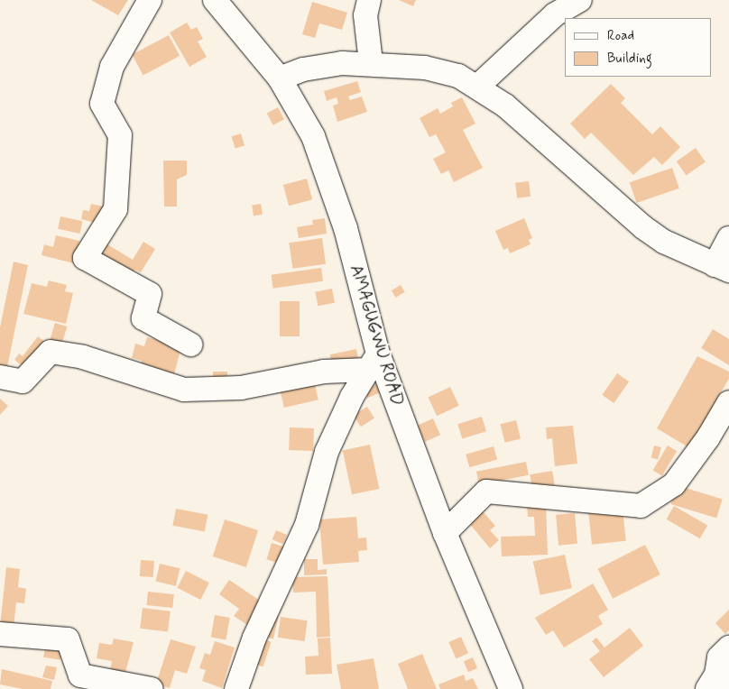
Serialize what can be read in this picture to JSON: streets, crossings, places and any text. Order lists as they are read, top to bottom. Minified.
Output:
{"streets":{"street":["AMAGUGWU ROAD"]},"legend":["Road","Building"]}
